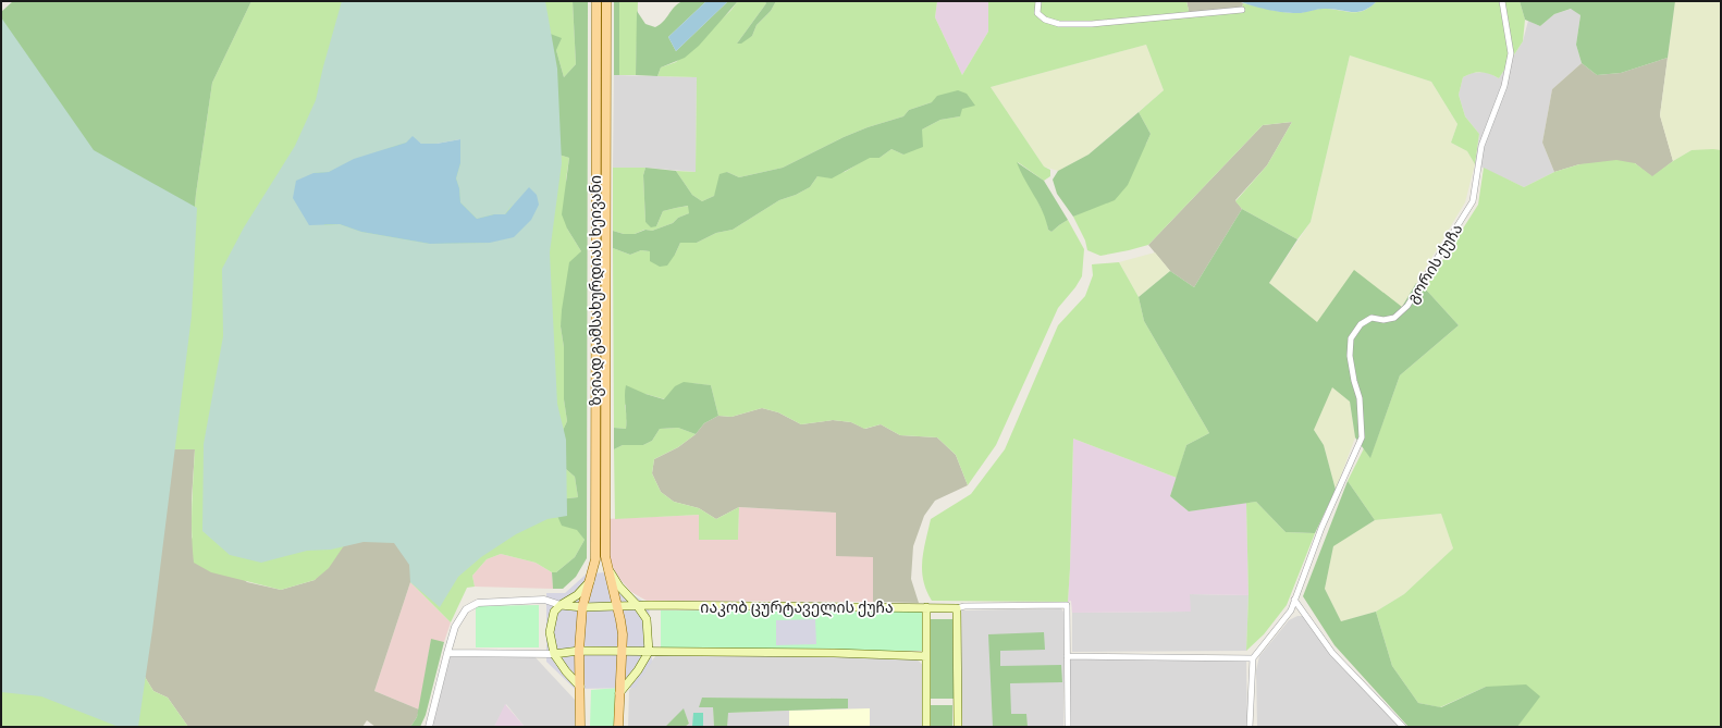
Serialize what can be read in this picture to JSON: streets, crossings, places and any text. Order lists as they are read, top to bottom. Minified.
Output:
{"streets":{"main road":["ზვიად გამსახურდიას ხეივანი","იაკობ ცურტაველის ქუჩა"],"street":["გორის ქუჩა"]},"crossings":[["ზვიად გამსახურდიას ხეივანი","იაკობ ცურტაველის ქუჩა"]]}
